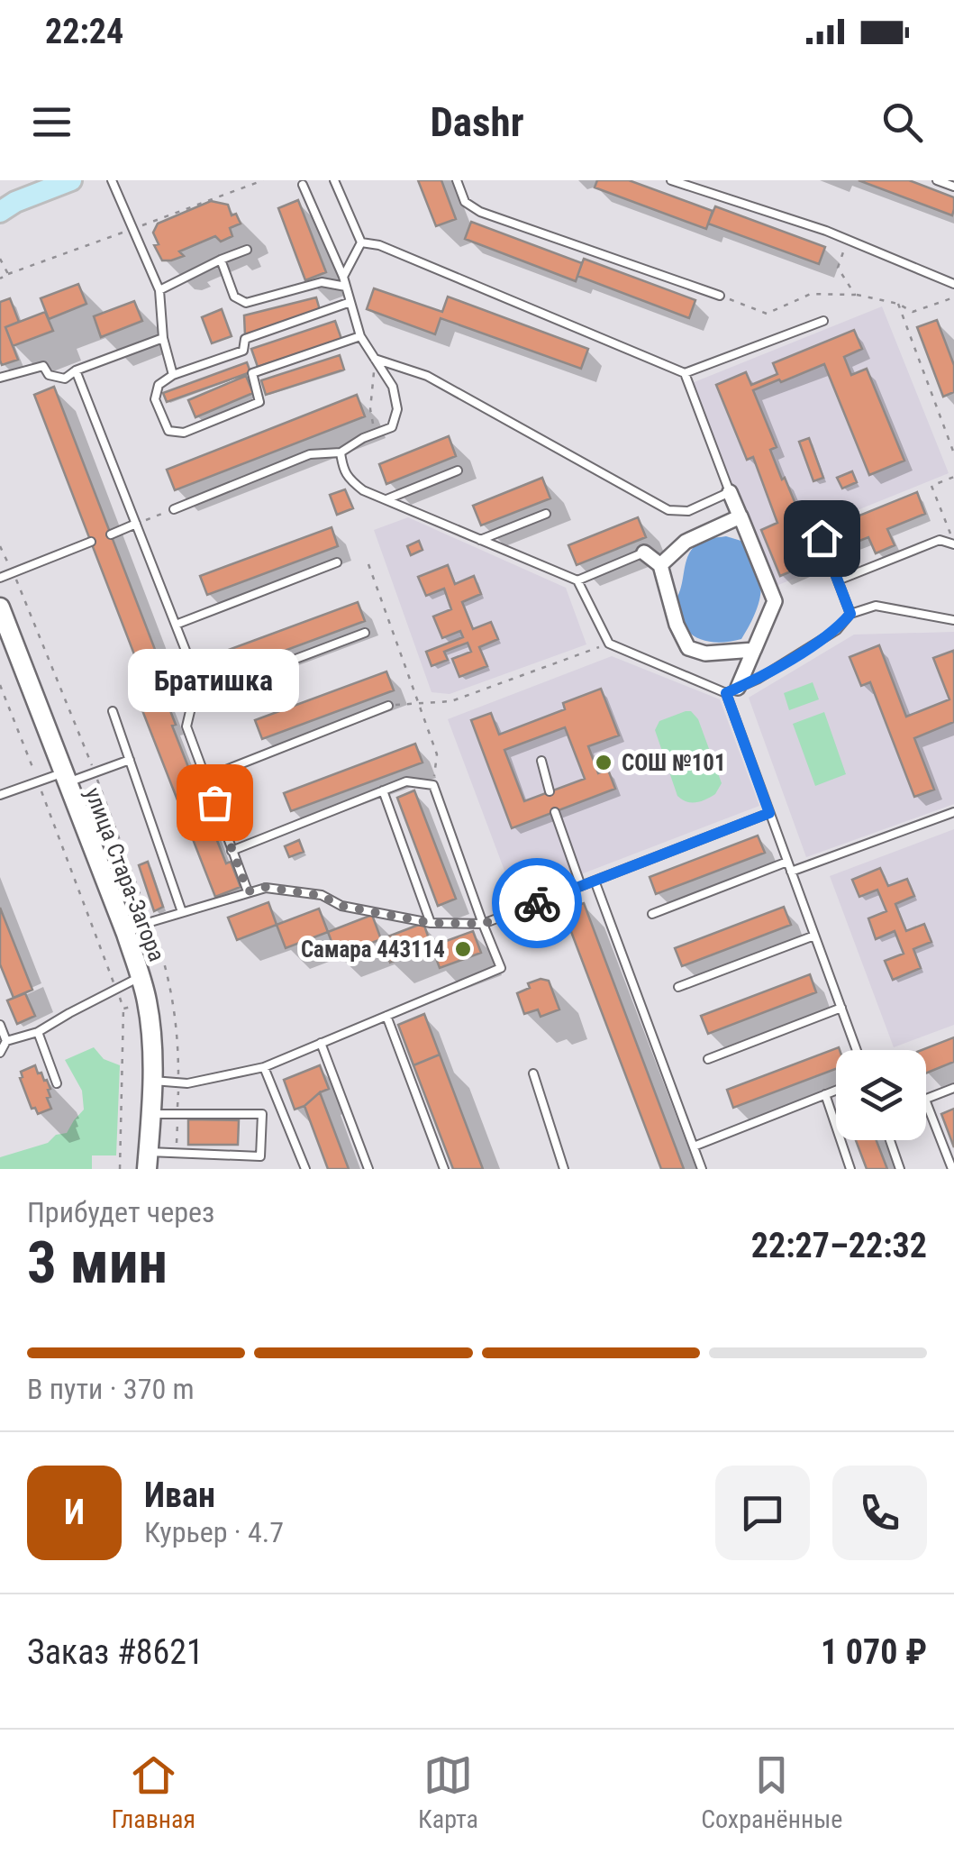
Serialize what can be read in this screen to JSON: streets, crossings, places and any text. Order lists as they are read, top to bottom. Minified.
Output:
{"streets":{"main road":["улица Стара-Загора"]},"places":["СОШ №101","Братишка","Самара 443114"],"page":{"status":"22:24","header":"Dashr","bubble":"Братишка","heading":["3 мин","Прибудет через","22:27–22:32"],"panel":["Иван","Курьер · 4.7","Заказ #8621","1 070 ₽"],"bar":"В пути · 370 m","round":"И","tabs":["Главная","Карта","Сохранённые"]}}
